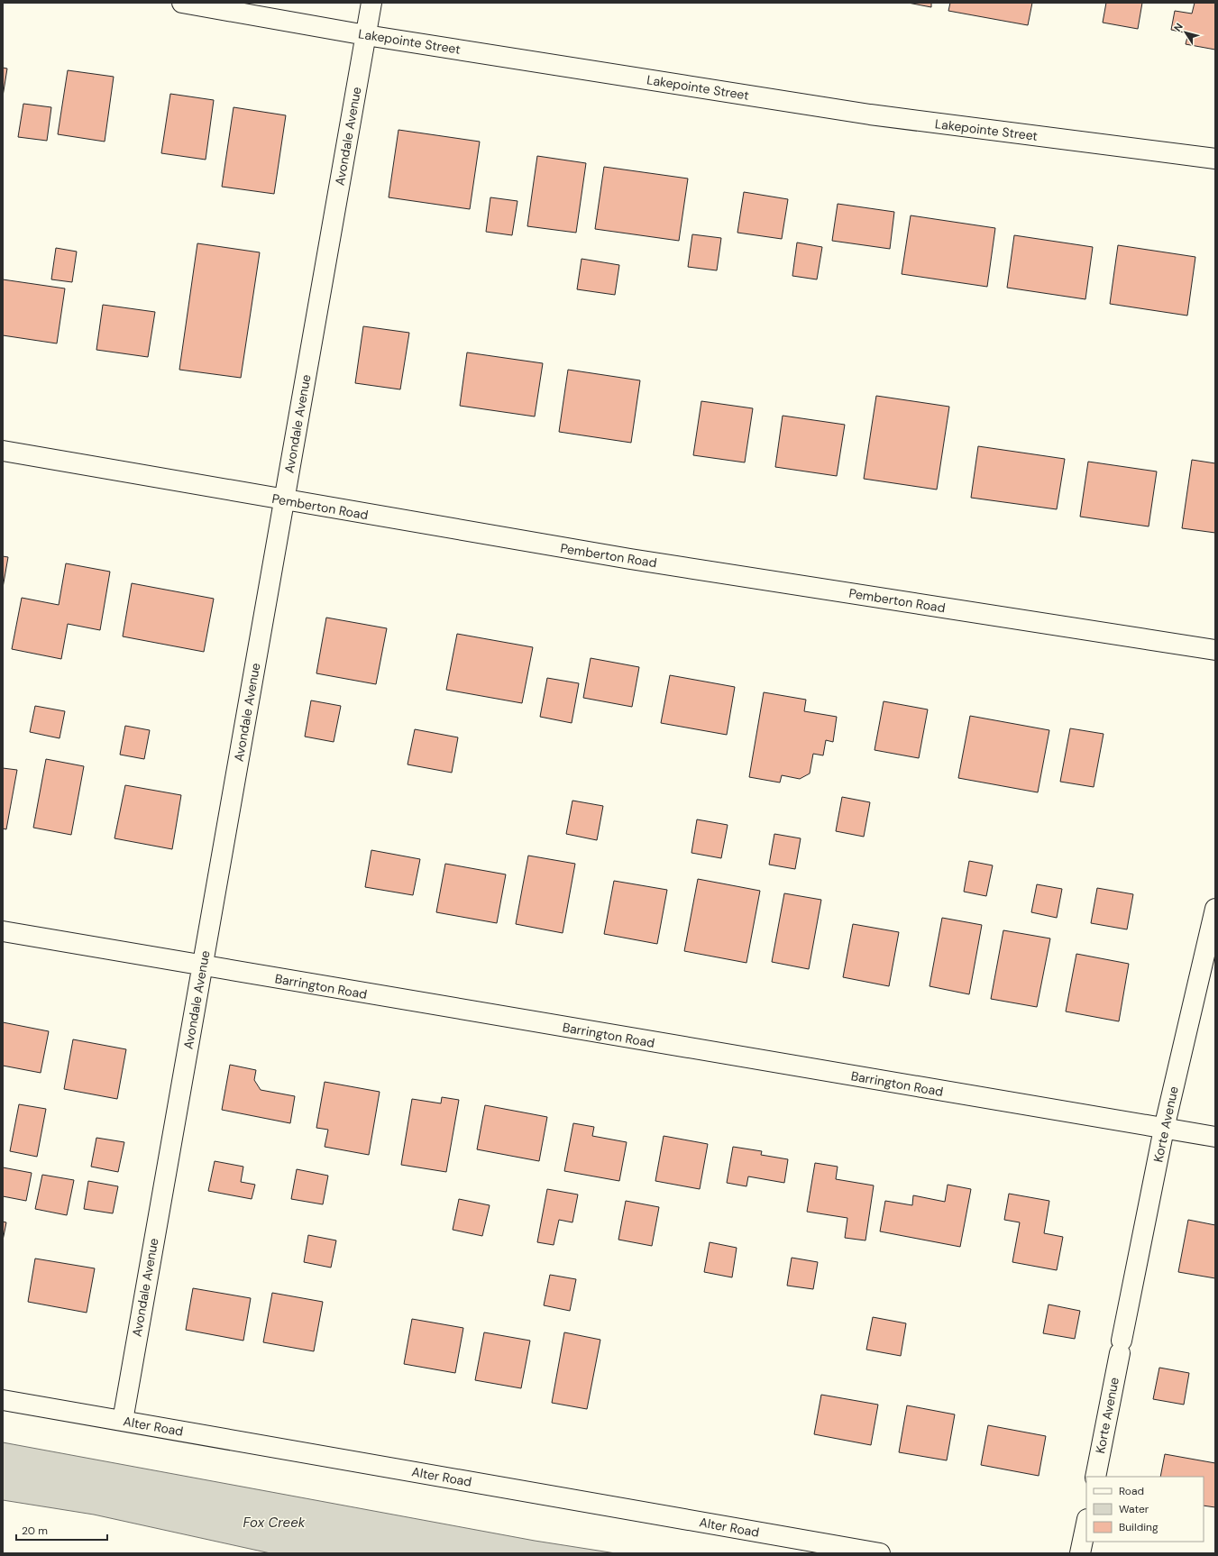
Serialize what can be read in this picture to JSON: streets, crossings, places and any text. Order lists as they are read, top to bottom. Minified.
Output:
{"streets":{"street":["Lakepointe Street","Avondale Avenue","Pemberton Road","Barrington Road","Korte Avenue","Alter Road"]},"crossings":[["Lakepointe Street","Avondale Avenue"],["Avondale Avenue","Pemberton Road"],["Avondale Avenue","Barrington Road"],["Avondale Avenue","Alter Road"],["Barrington Road","Korte Avenue"]],"water":["Fox Creek"],"legend":["Road","Water","Building"],"scale_bar":"20 m","north":"top left"}
